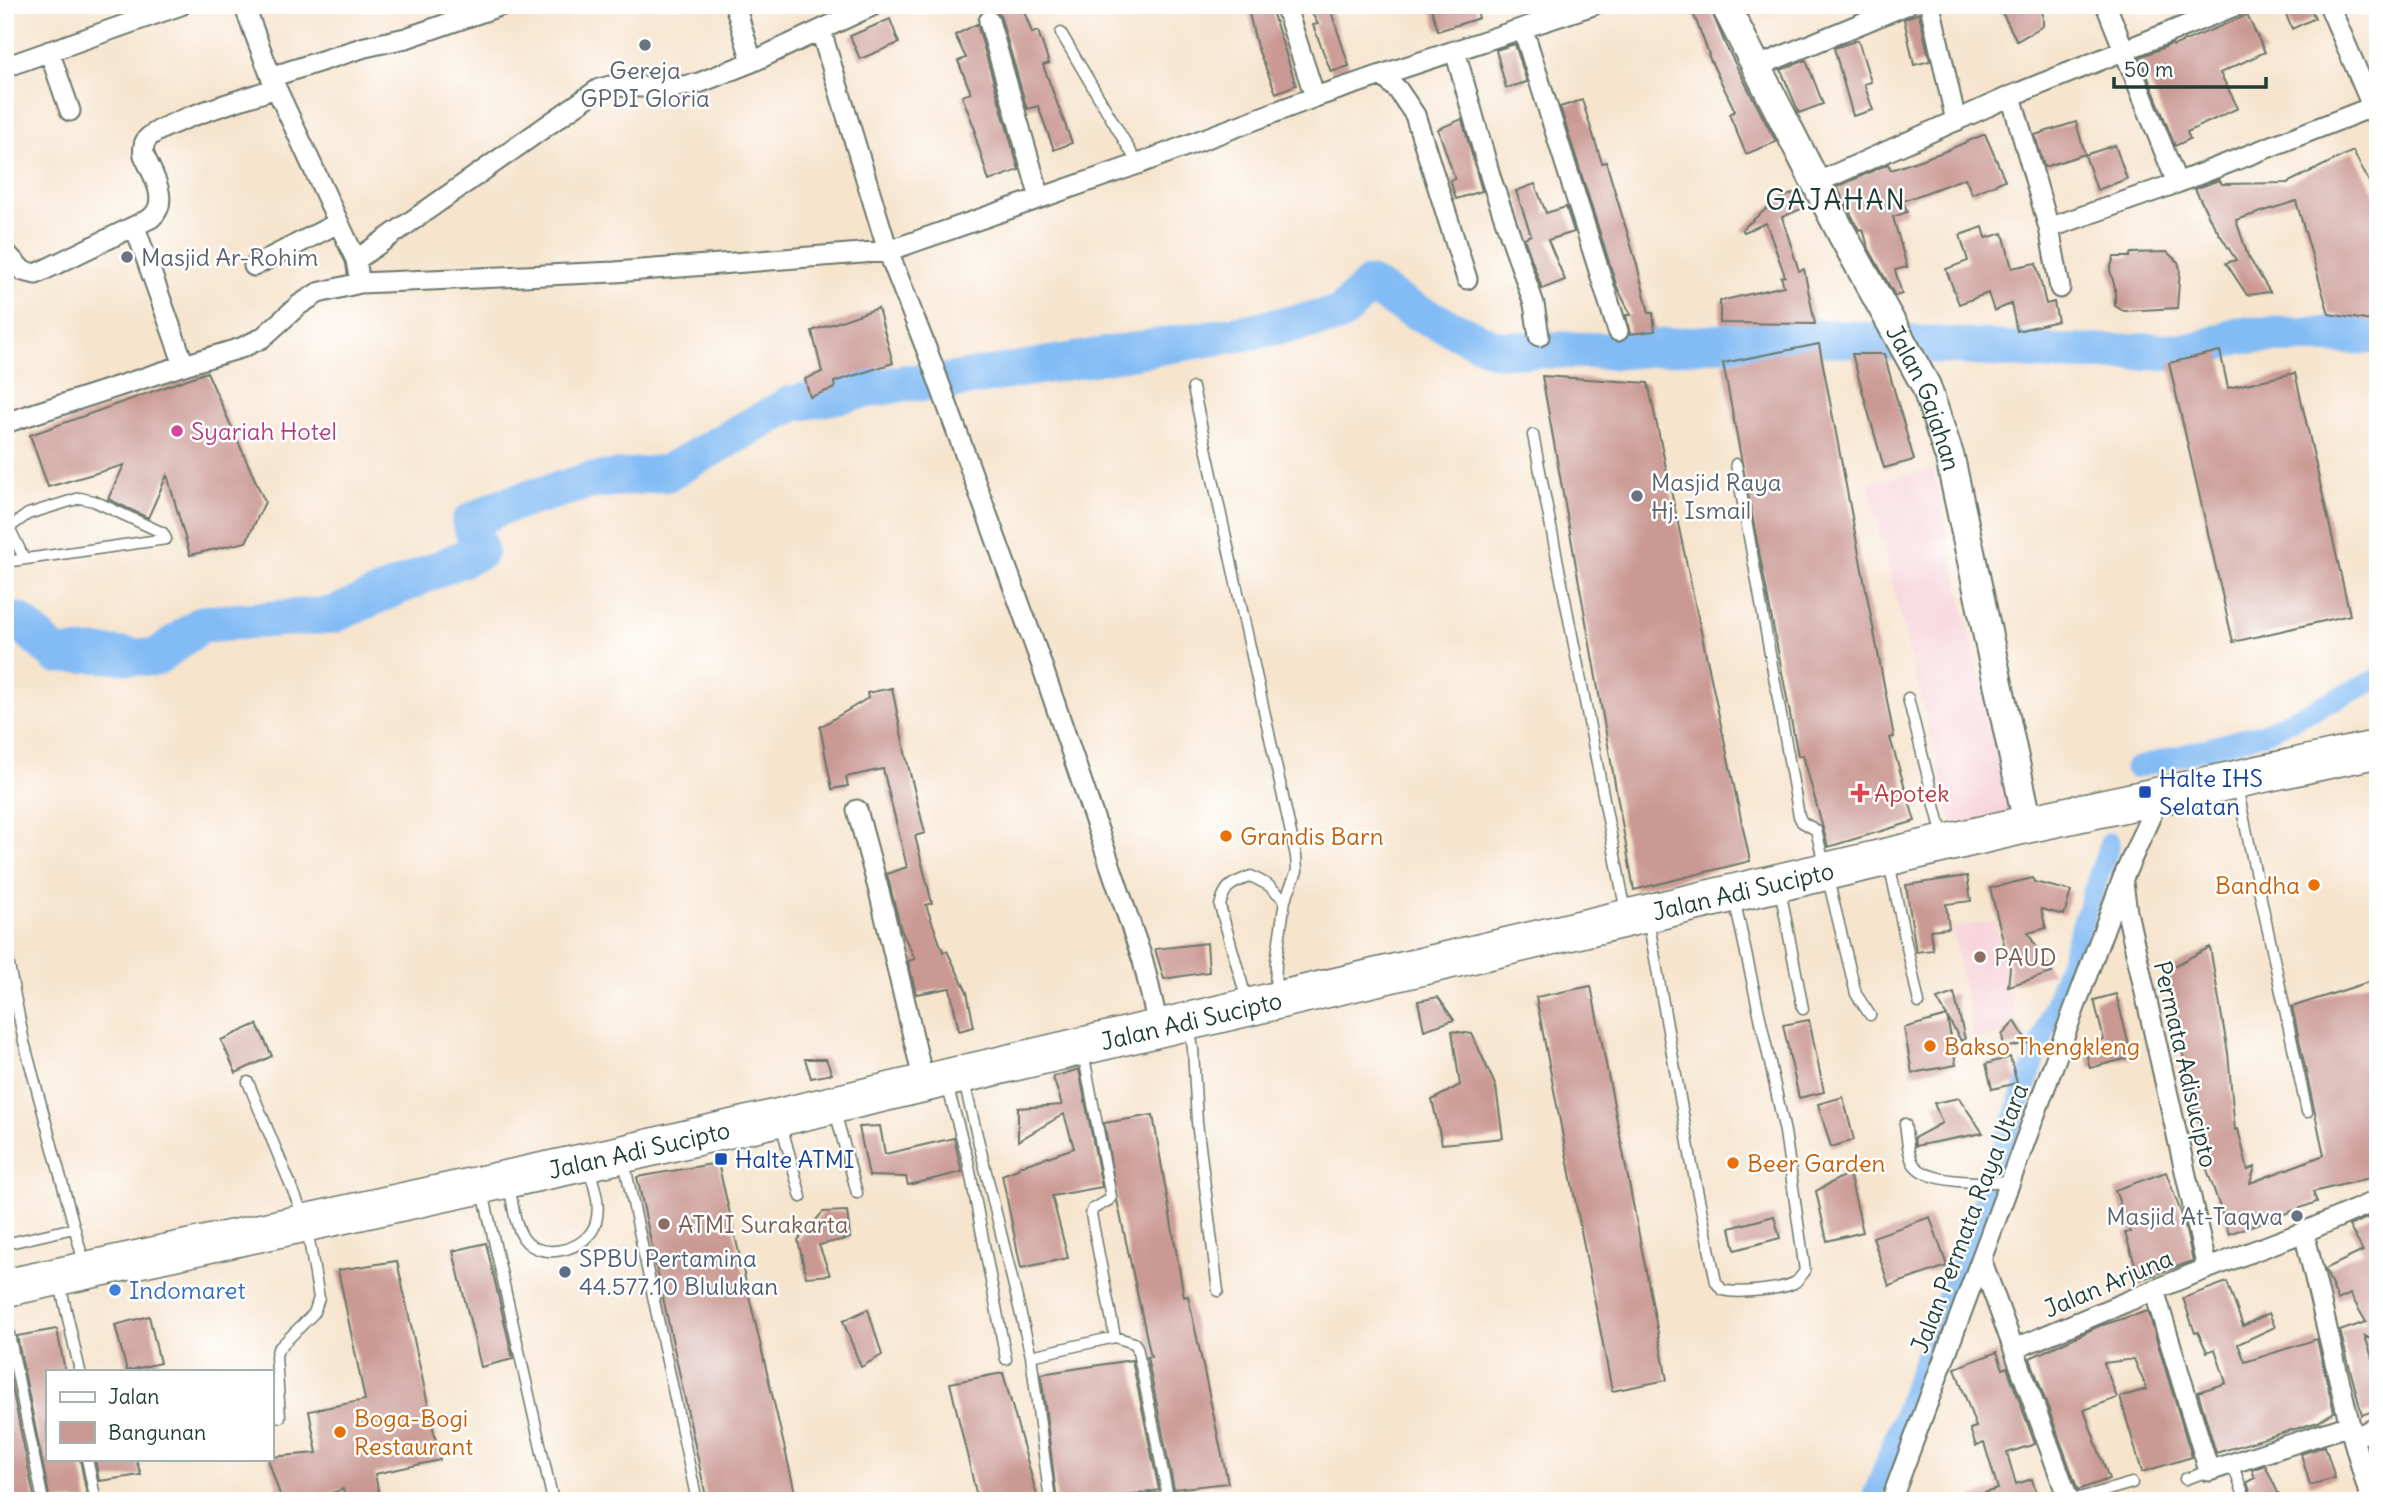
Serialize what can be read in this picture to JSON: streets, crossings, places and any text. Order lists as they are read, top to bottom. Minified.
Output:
{"streets":{"highway":["Jalan Adi Sucipto"],"street":["Jalan Gajahan","Permata Adisucipto","Jalan Permata Raya Utara","Jalan Arjuna"]},"crossings":[["Jalan Gajahan","Jalan Adi Sucipto"],["Jalan Adi Sucipto","Jalan Permata Raya Utara"],["Permata Adisucipto","Jalan Permata Raya Utara"]],"districts":["GAJAHAN"],"places":{"other":["Gereja GPDI Gloria","Masjid Ar-Rohim","Syariah Hotel","Masjid Raya Hj. Ismail","Grandis Barn","Bandha","PAUD","Bakso Thengkleng","Beer Garden","Masjid At-Taqwa","ATMI Surakarta","SPBU Pertamina 44.577.10 Blulukan","Indomaret","Boga-Bogi Restaurant"],"transit":["Halte IHS Selatan","Halte ATMI"],"health":["Apotek"]},"legend":["Jalan","Bangunan"],"scale_bar":"50 m"}
